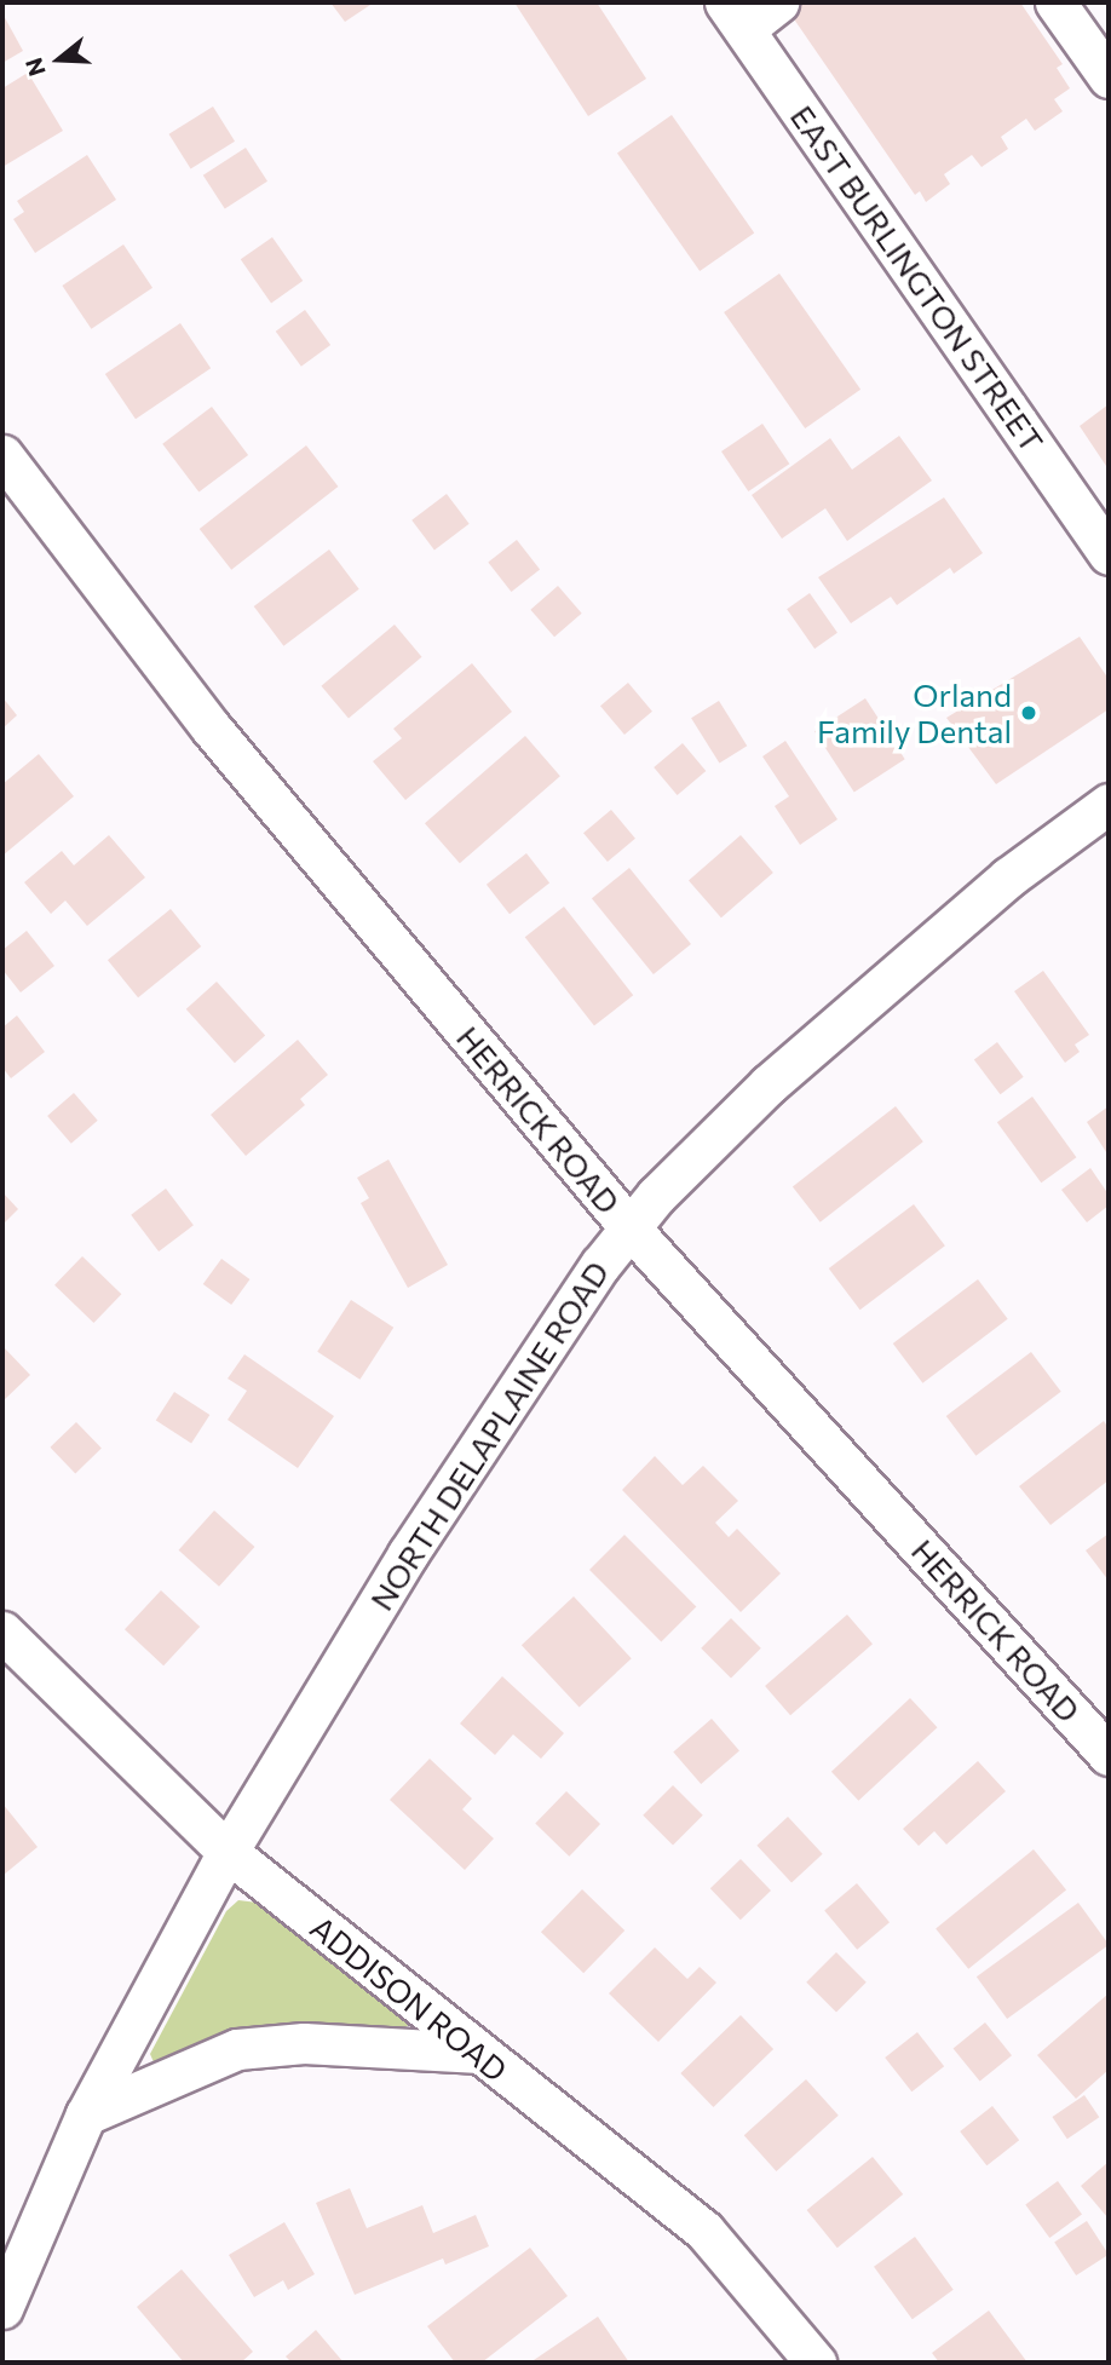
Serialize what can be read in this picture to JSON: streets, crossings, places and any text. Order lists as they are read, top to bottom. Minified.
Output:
{"streets":{"street":["EAST BURLINGTON STREET","HERRICK ROAD","NORTH DELAPLAINE ROAD","ADDISON ROAD"]},"crossings":[["HERRICK ROAD","NORTH DELAPLAINE ROAD"],["NORTH DELAPLAINE ROAD","ADDISON ROAD"]],"places":["Orland Family Dental"],"north":"left"}
